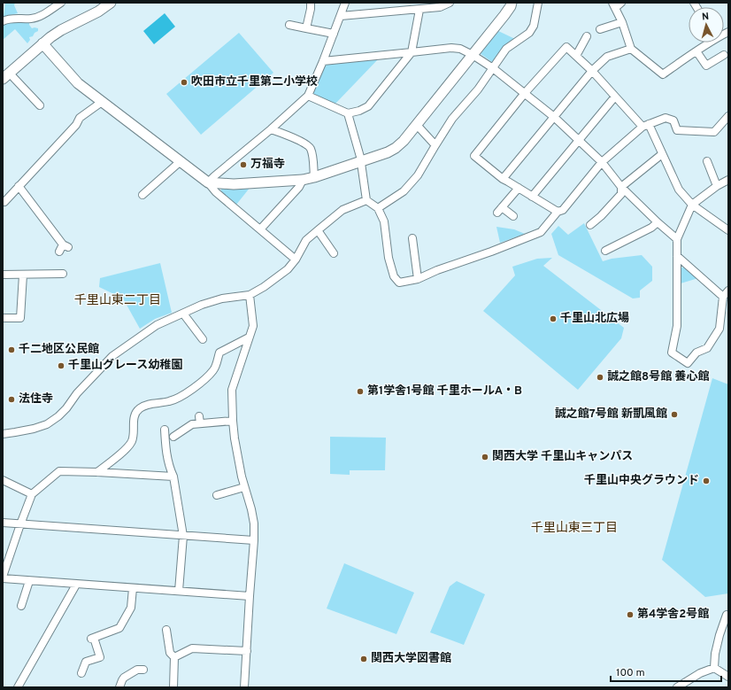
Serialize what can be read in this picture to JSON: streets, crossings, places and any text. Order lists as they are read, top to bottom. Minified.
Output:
{"districts":["千里山東二丁目","千里山東三丁目"],"places":["吹田市立千里第二小学校","万福寺","千里山北広場","千二地区公民館","千里山グレース幼稚園","誠之館8号館 養心館","第1学舎1号館 千里ホールA・B","法住寺","誠之館7号館 新凱風館","関西大学 千里山キャンパス","千里山中央グラウンド","第4学舎2号館","関西大学図書館"],"scale_bar":"100 m","north":"top"}
